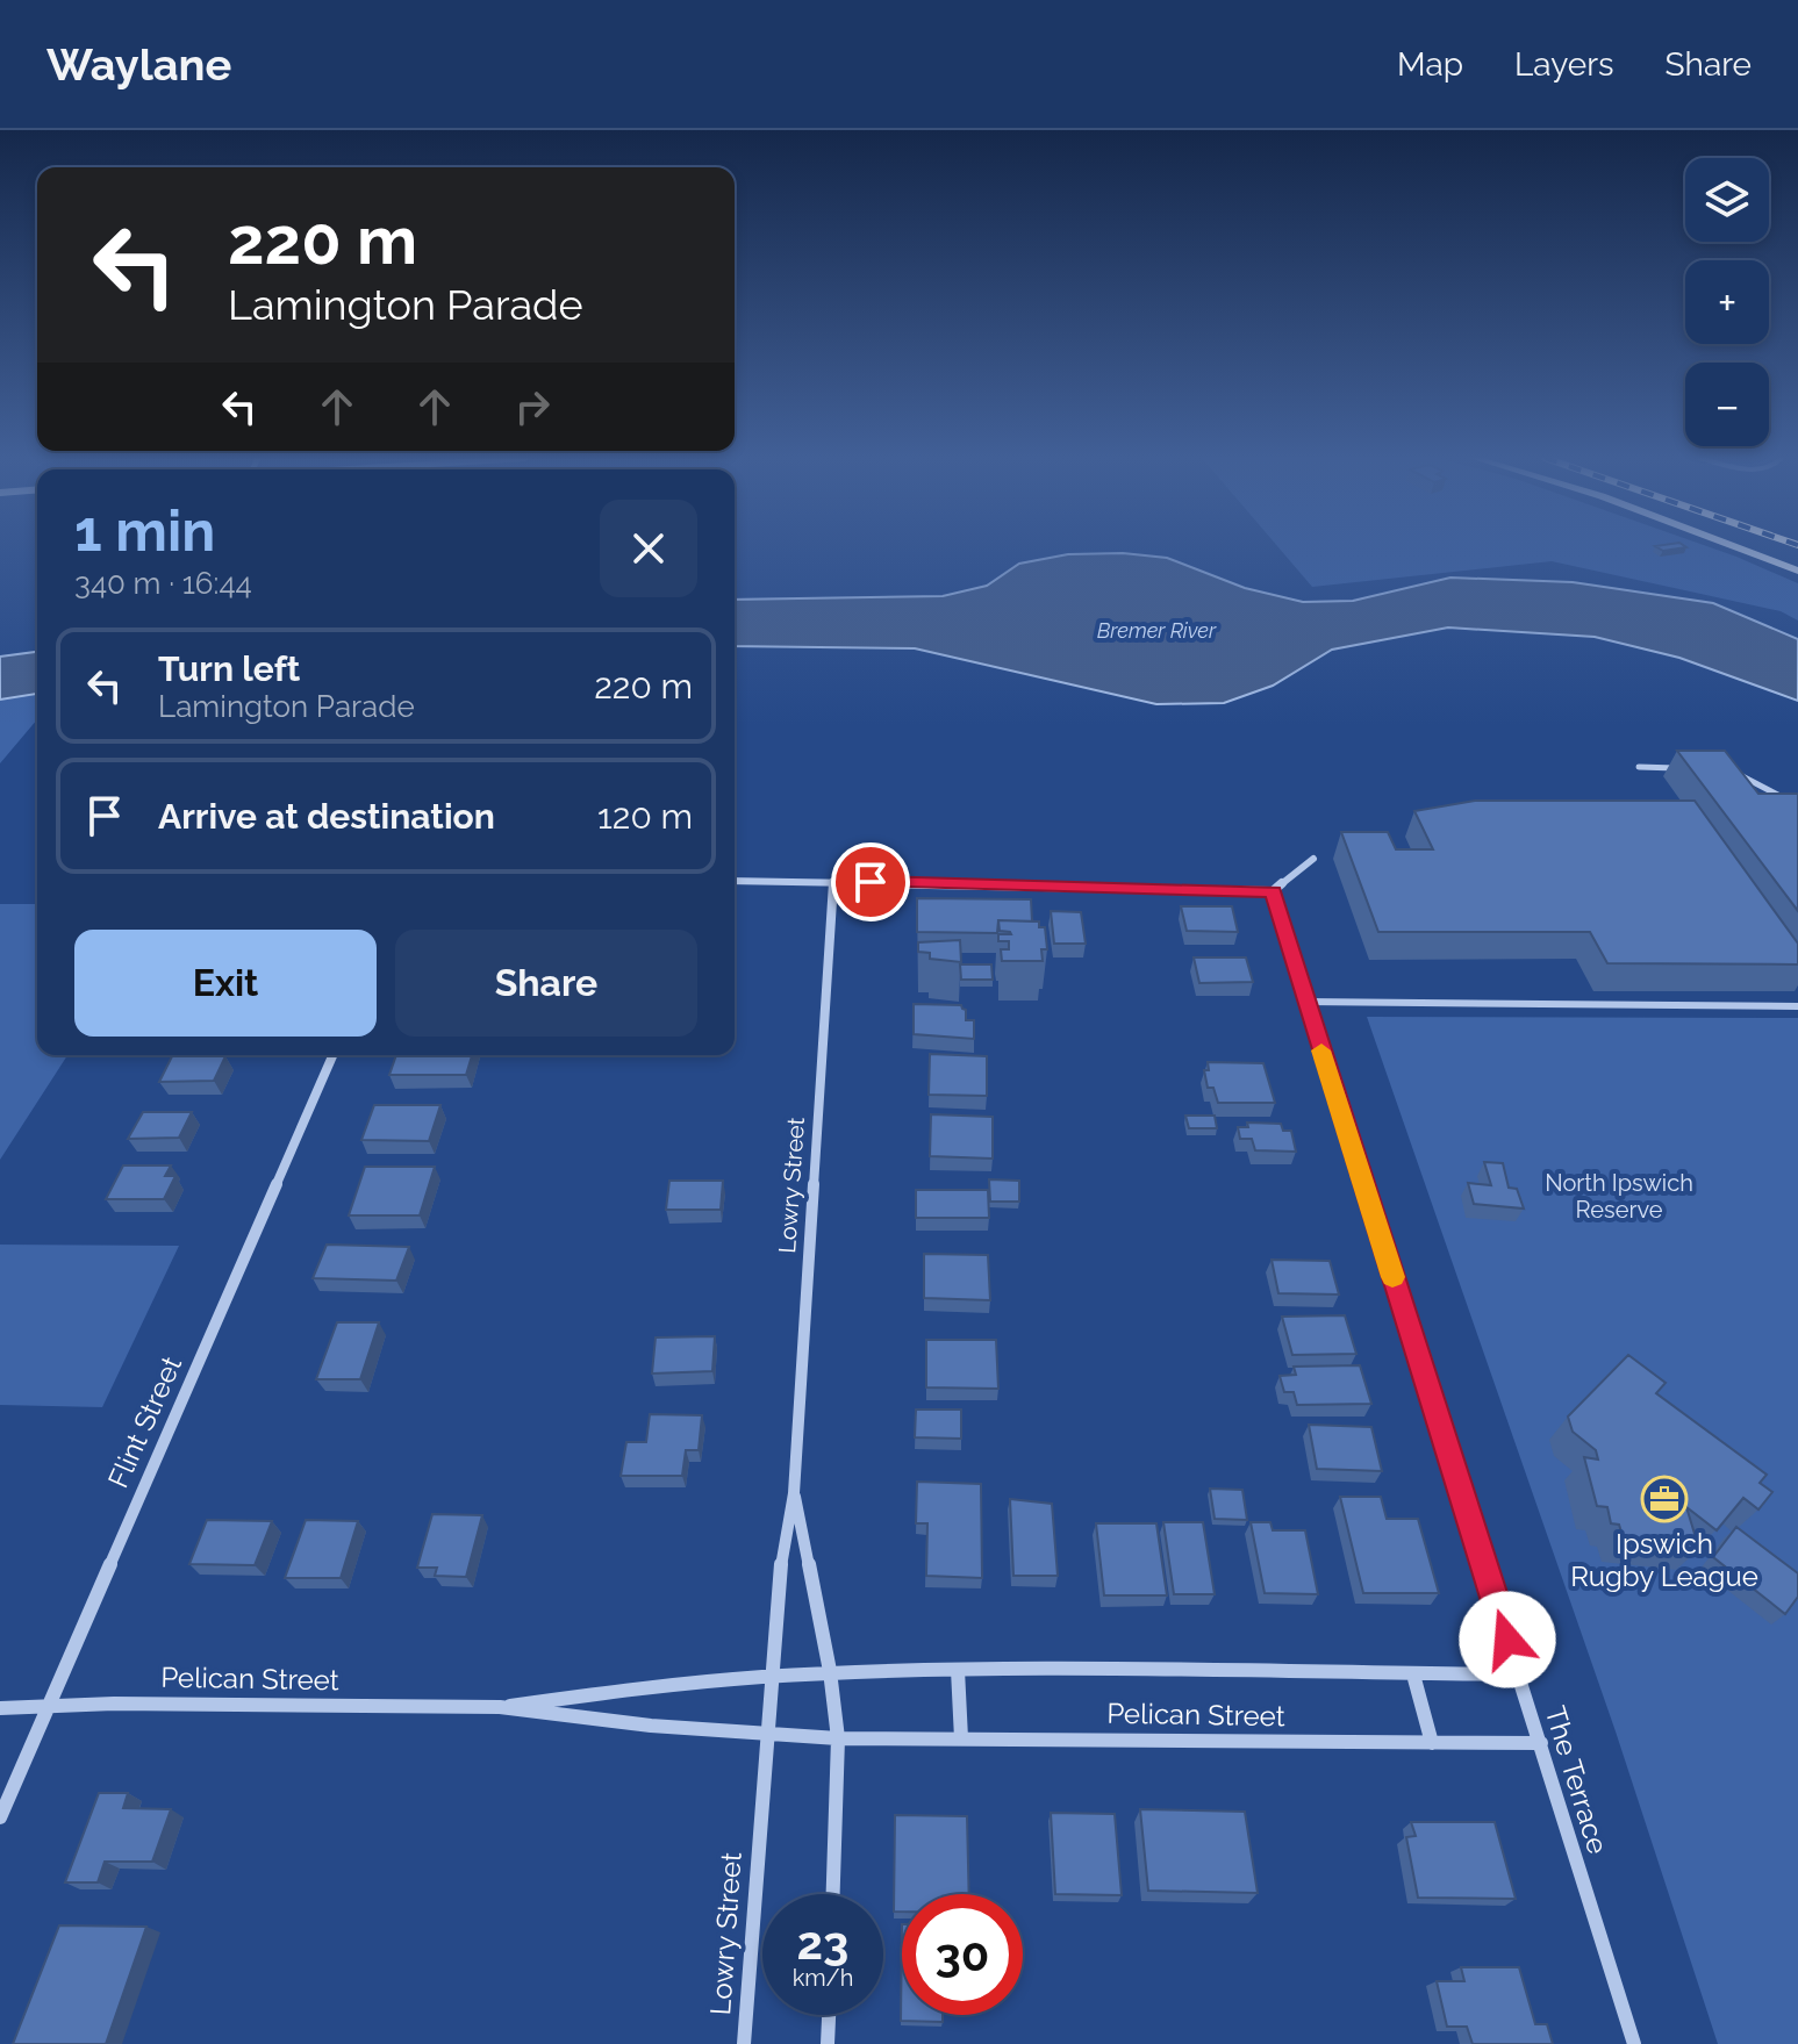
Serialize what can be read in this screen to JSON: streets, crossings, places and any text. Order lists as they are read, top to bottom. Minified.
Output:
{"streets":{"street":["Lowry Street","Flint Street","Pelican Street","The Terrace"]},"crossings":[["Lowry Street","Pelican Street"],["Flint Street","Pelican Street"],["Pelican Street","The Terrace"]],"water":["Bremer River"],"parks":["North Ipswich Reserve"],"places":{"office":["Ipswich Rugby League"]},"page":{"header":"Waylane","nav":["Map","Layers","Share"],"map_buttons":["+","−"],"turn":["220 m","Lamington Parade"],"heading":["1 min","340 m · 16:44"],"list":[{"name":"Turn left","note":"Lamington Parade","value":"220 m"},{"name":"Arrive at destination","value":"120 m"}],"buttons":["Exit","Share"],"speed":"23 km/h","limit":"30"}}
